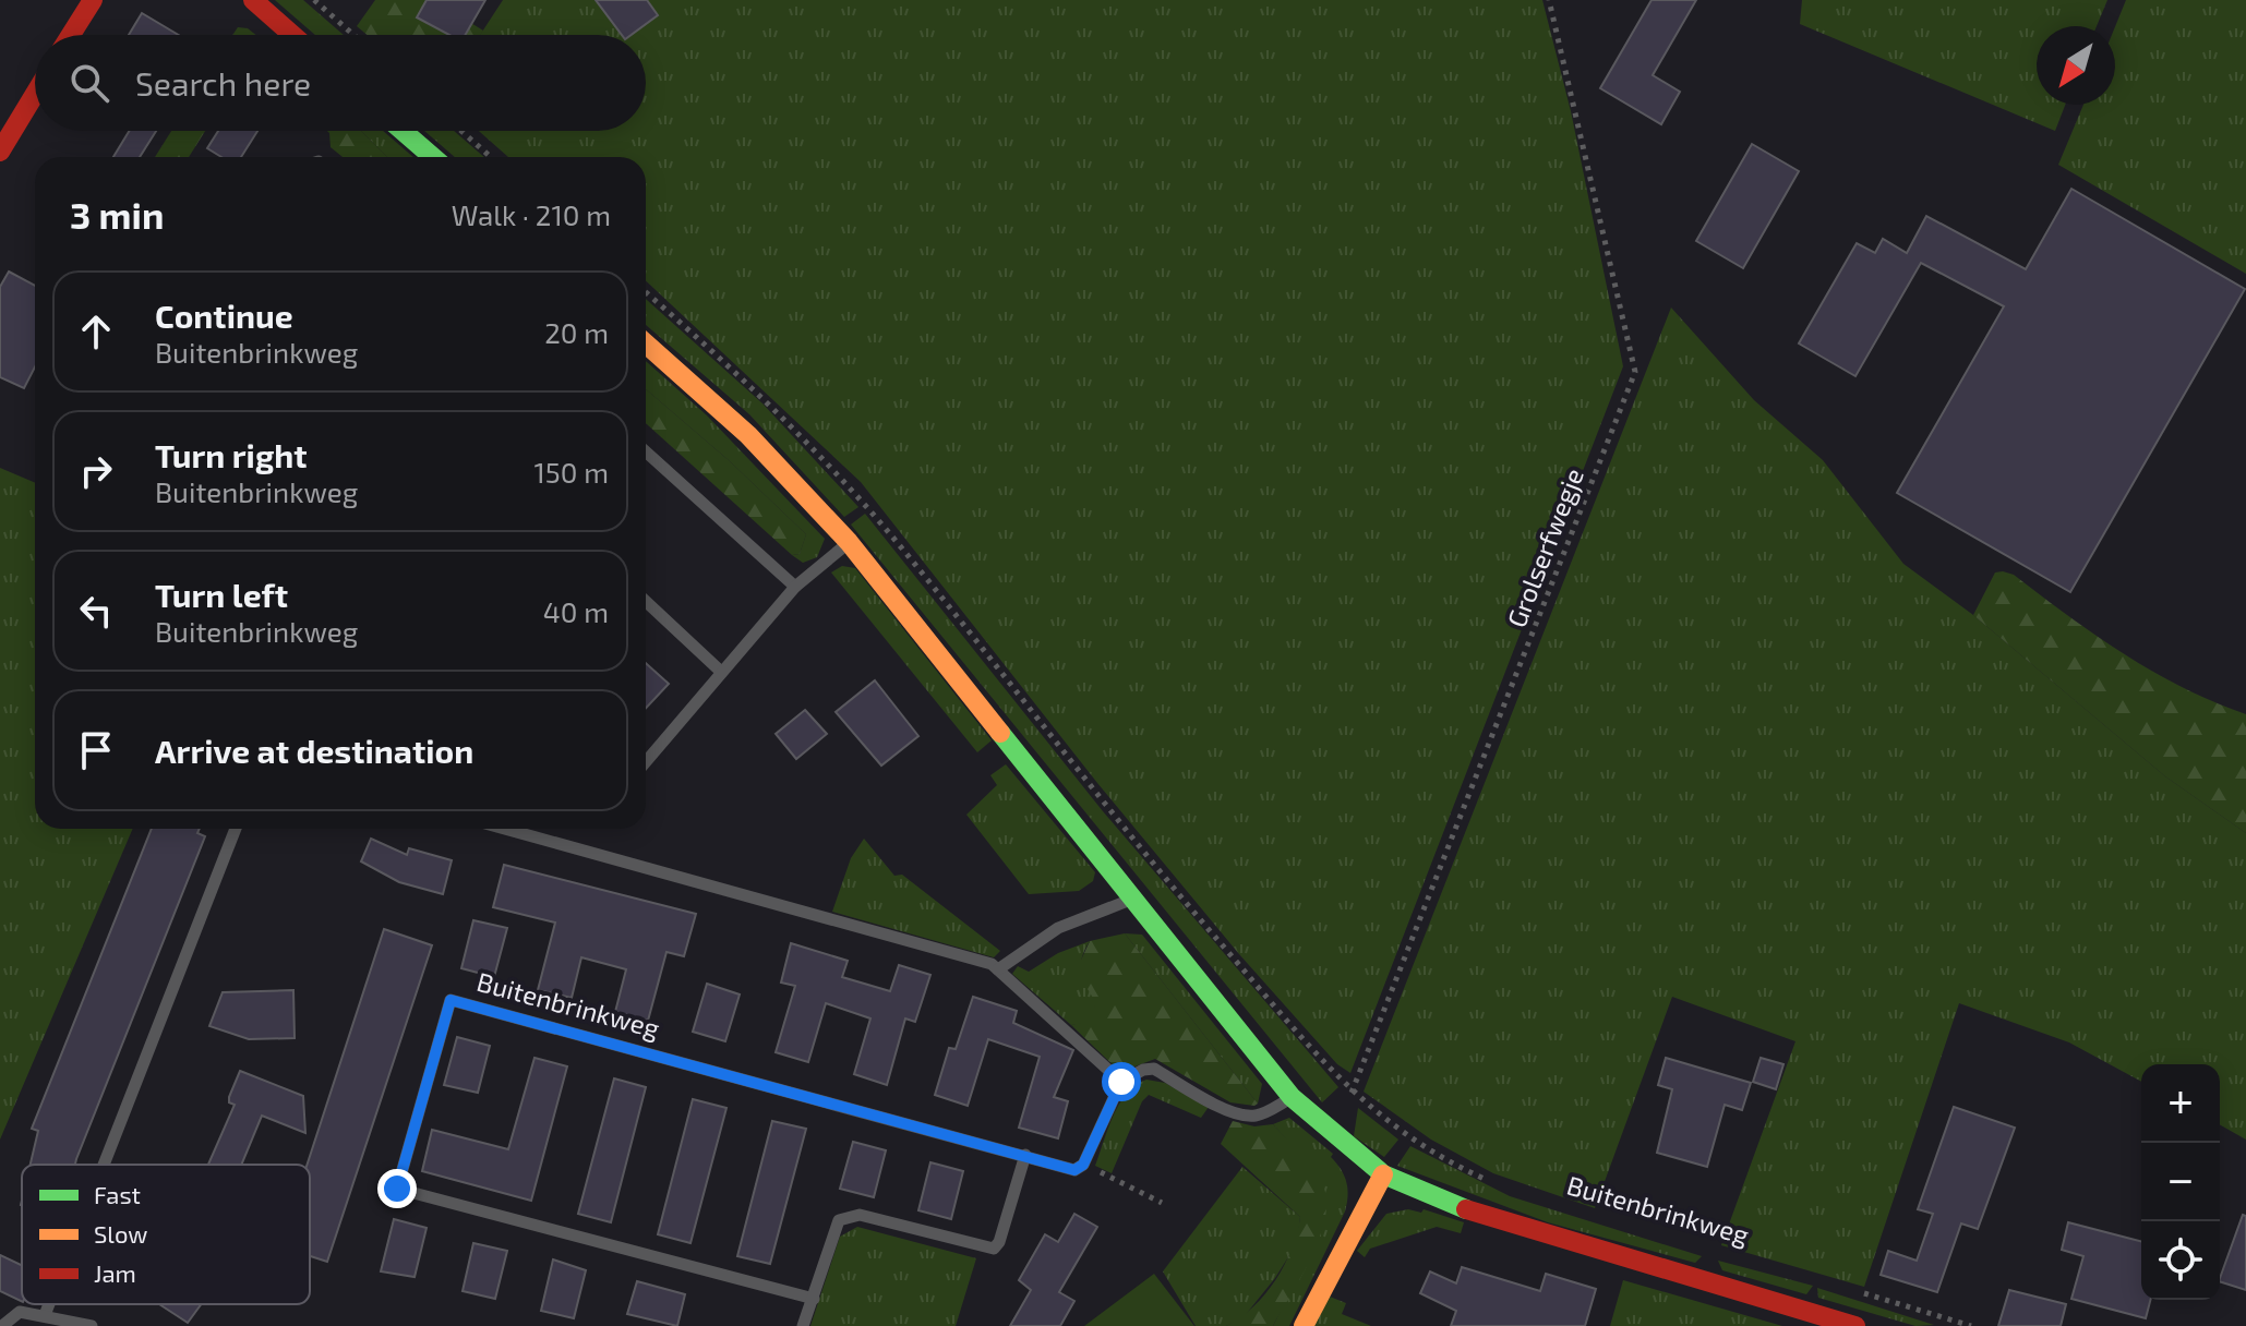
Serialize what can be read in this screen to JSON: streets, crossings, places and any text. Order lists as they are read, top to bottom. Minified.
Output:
{"streets":{"main road":["Buitenbrinkweg"],"path":["Grolserfwegje"]},"legend":["Fast","Slow","Jam"],"north":"bottom left","page":{"search":"Search here","heading":["3 min","Walk · 210 m"],"list":[["Continue","Buitenbrinkweg","20 m"],["Turn right","Buitenbrinkweg","150 m"],["Turn left","Buitenbrinkweg","40 m"],"Arrive at destination"],"map_buttons":["+","−"]}}
